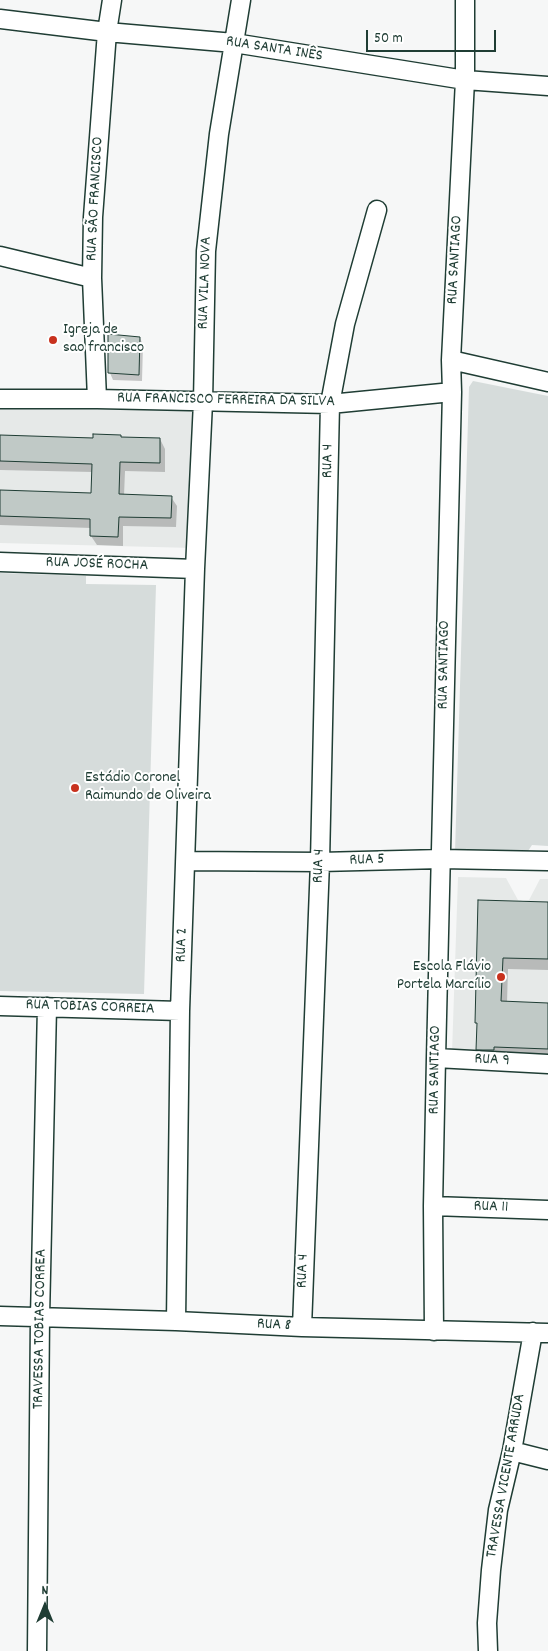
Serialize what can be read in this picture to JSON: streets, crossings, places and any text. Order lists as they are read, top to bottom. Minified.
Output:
{"streets":{"street":["RUA SANTA INÊS","RUA SÃO FRANCISCO","RUA SANTIAGO","RUA VILA NOVA","RUA FRANCISCO FERREIRA DA SILVA","RUA 4","RUA JOSÉ ROCHA","RUA 5","RUA 2","RUA TOBIAS CORREIA","RUA 9","RUA 11","RUA 8","TRAVESSA TOBIAS CORREA","TRAVESSA VICENTE ARRUDA"]},"crossings":[["RUA SANTA INÊS","RUA SÃO FRANCISCO"],["RUA SANTA INÊS","RUA SANTIAGO"],["RUA SANTA INÊS","RUA VILA NOVA"],["RUA SÃO FRANCISCO","RUA FRANCISCO FERREIRA DA SILVA"],["RUA SANTIAGO","RUA FRANCISCO FERREIRA DA SILVA"],["RUA SANTIAGO","RUA 5"],["RUA SANTIAGO","RUA 9"],["RUA SANTIAGO","RUA 11"],["RUA SANTIAGO","RUA 8"],["RUA VILA NOVA","RUA FRANCISCO FERREIRA DA SILVA"],["RUA VILA NOVA","RUA JOSÉ ROCHA"],["RUA VILA NOVA","RUA 2"],["RUA FRANCISCO FERREIRA DA SILVA","RUA 4"],["RUA 4","RUA 5"],["RUA 4","RUA 8"],["RUA JOSÉ ROCHA","RUA 2"],["RUA 5","RUA 2"],["RUA 2","RUA TOBIAS CORREIA"],["RUA 2","RUA 8"],["RUA TOBIAS CORREIA","TRAVESSA TOBIAS CORREA"],["RUA 8","TRAVESSA TOBIAS CORREA"],["RUA 8","TRAVESSA VICENTE ARRUDA"]],"places":["Igreja de sao francisco","Estádio Coronel Raimundo de Oliveira","Escola Flávio Portela Marcílio"],"scale_bar":"50 m","north":"top"}
